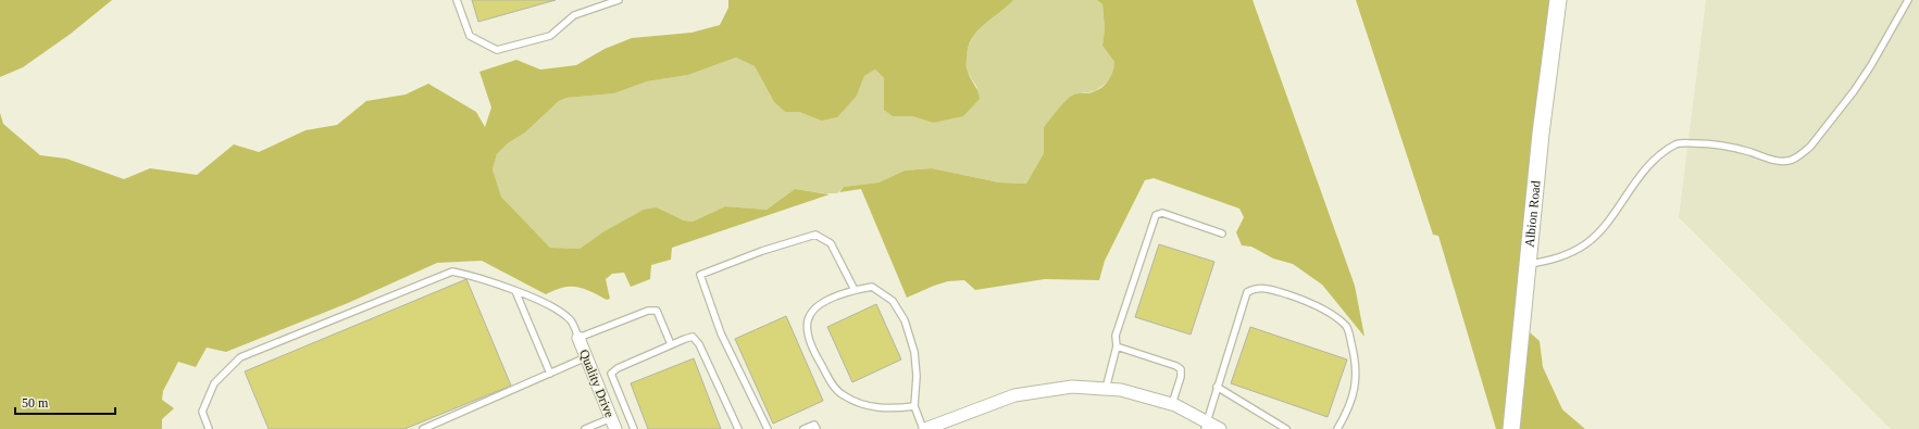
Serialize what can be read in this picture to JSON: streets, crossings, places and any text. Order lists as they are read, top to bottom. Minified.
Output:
{"streets":{"main road":["Albion Road"],"street":["Quality Drive"]},"scale_bar":"50 m"}
